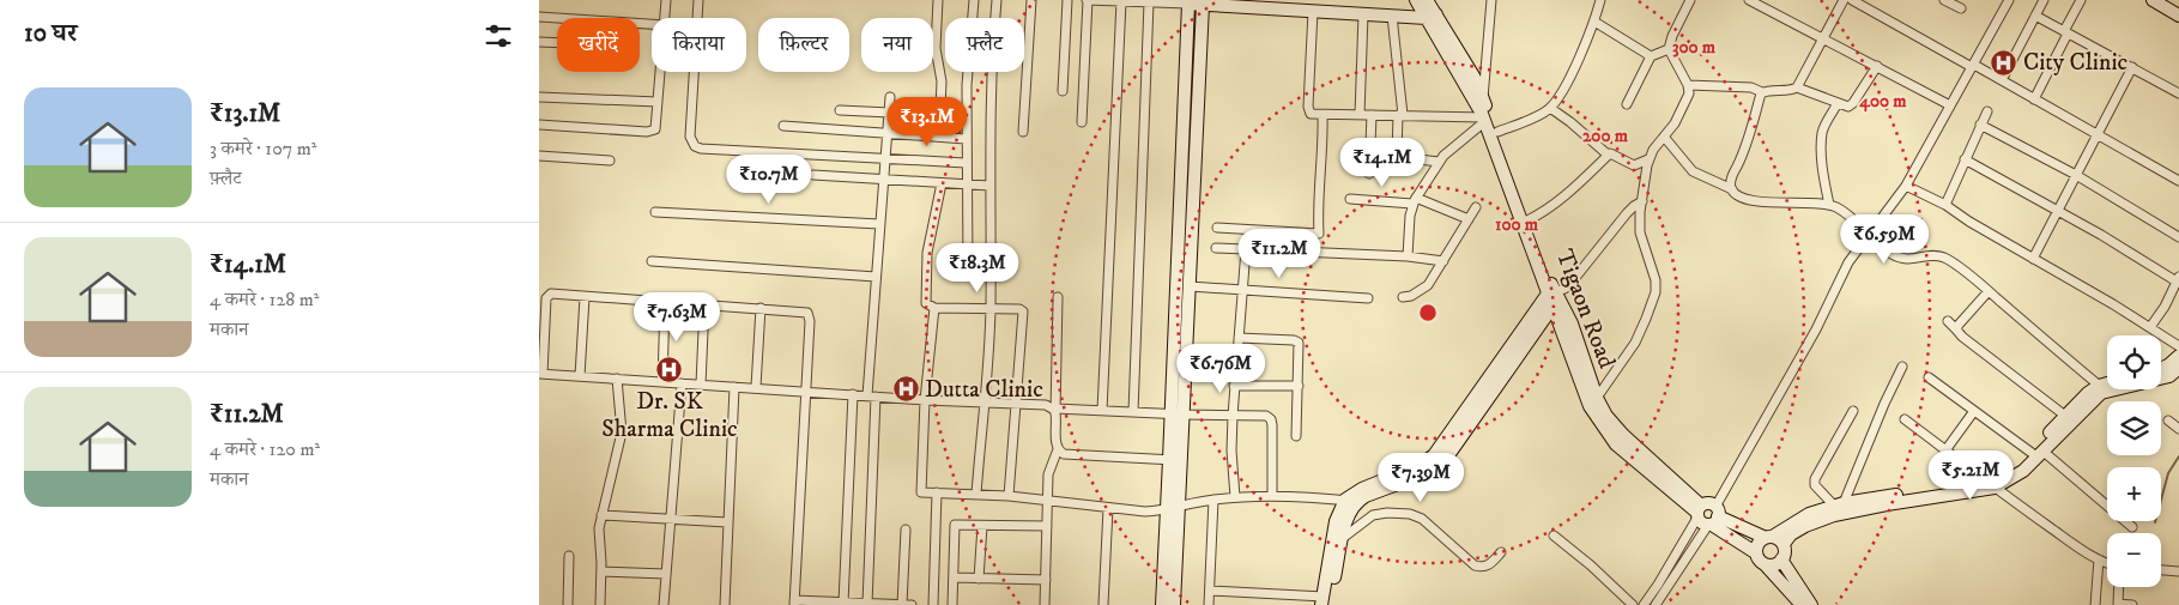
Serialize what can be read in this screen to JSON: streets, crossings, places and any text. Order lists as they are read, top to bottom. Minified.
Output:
{"streets":{"street":["Tigaon Road"]},"places":{"hospital":["City Clinic","Dr. SK Sharma Clinic","Dutta Clinic"]},"page":{"heading":"10 घर","chip":["खरीदें","किराया","फ़िल्टर","नया","फ़्लैट"],"list":[{"name":"₹13.1M","note":"3 कमरे · 107 m² · फ़्लैट"},{"name":"₹14.1M","note":"4 कमरे · 128 m² · मकान"},{"name":"₹11.2M","note":"4 कमरे · 120 m² · मकान"}],"price":["₹13.1M","₹14.1M","₹10.7M","₹6.59M","₹11.2M","₹18.3M","₹7.63M","₹6.76M","₹5.21M","₹7.39M"],"map_buttons":["+","−"]},"rings":["300 m","400 m","200 m","100 m"]}
